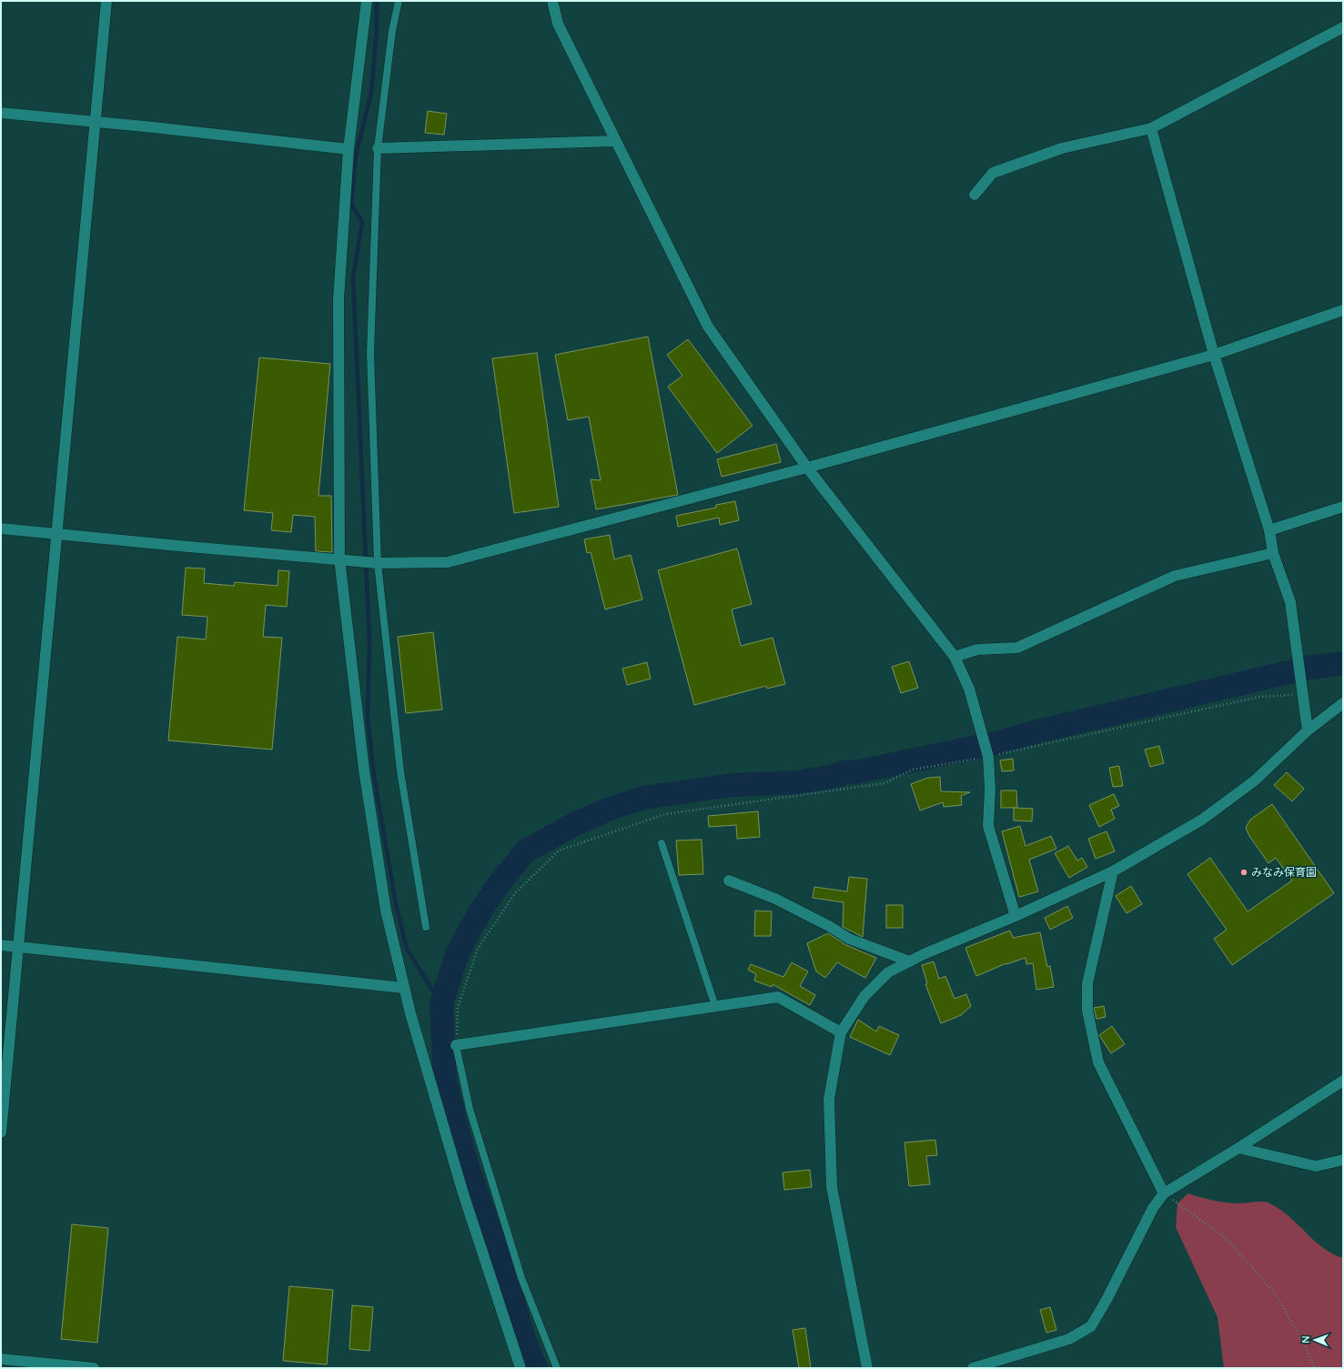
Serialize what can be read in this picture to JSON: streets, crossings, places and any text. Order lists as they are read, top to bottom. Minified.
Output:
{"places":["みなみ保育園"],"north":"left"}
